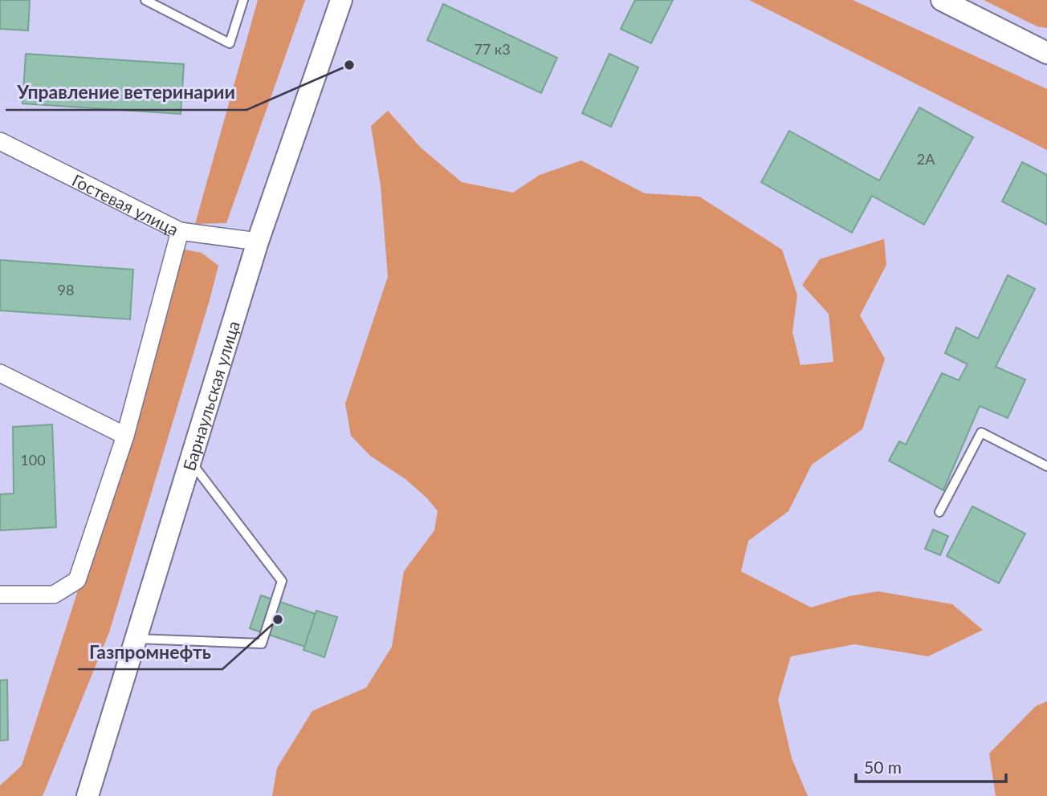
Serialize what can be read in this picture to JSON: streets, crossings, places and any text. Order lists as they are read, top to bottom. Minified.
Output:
{"streets":{"street":["Гостевая улица","Барнаульская улица"]},"crossings":[["Гостевая улица","Барнаульская улица"]],"places":["Управление ветеринарии","Газпромнефть"],"house_numbers":["77 к3","2А","98","100"],"scale_bar":"50 m"}
